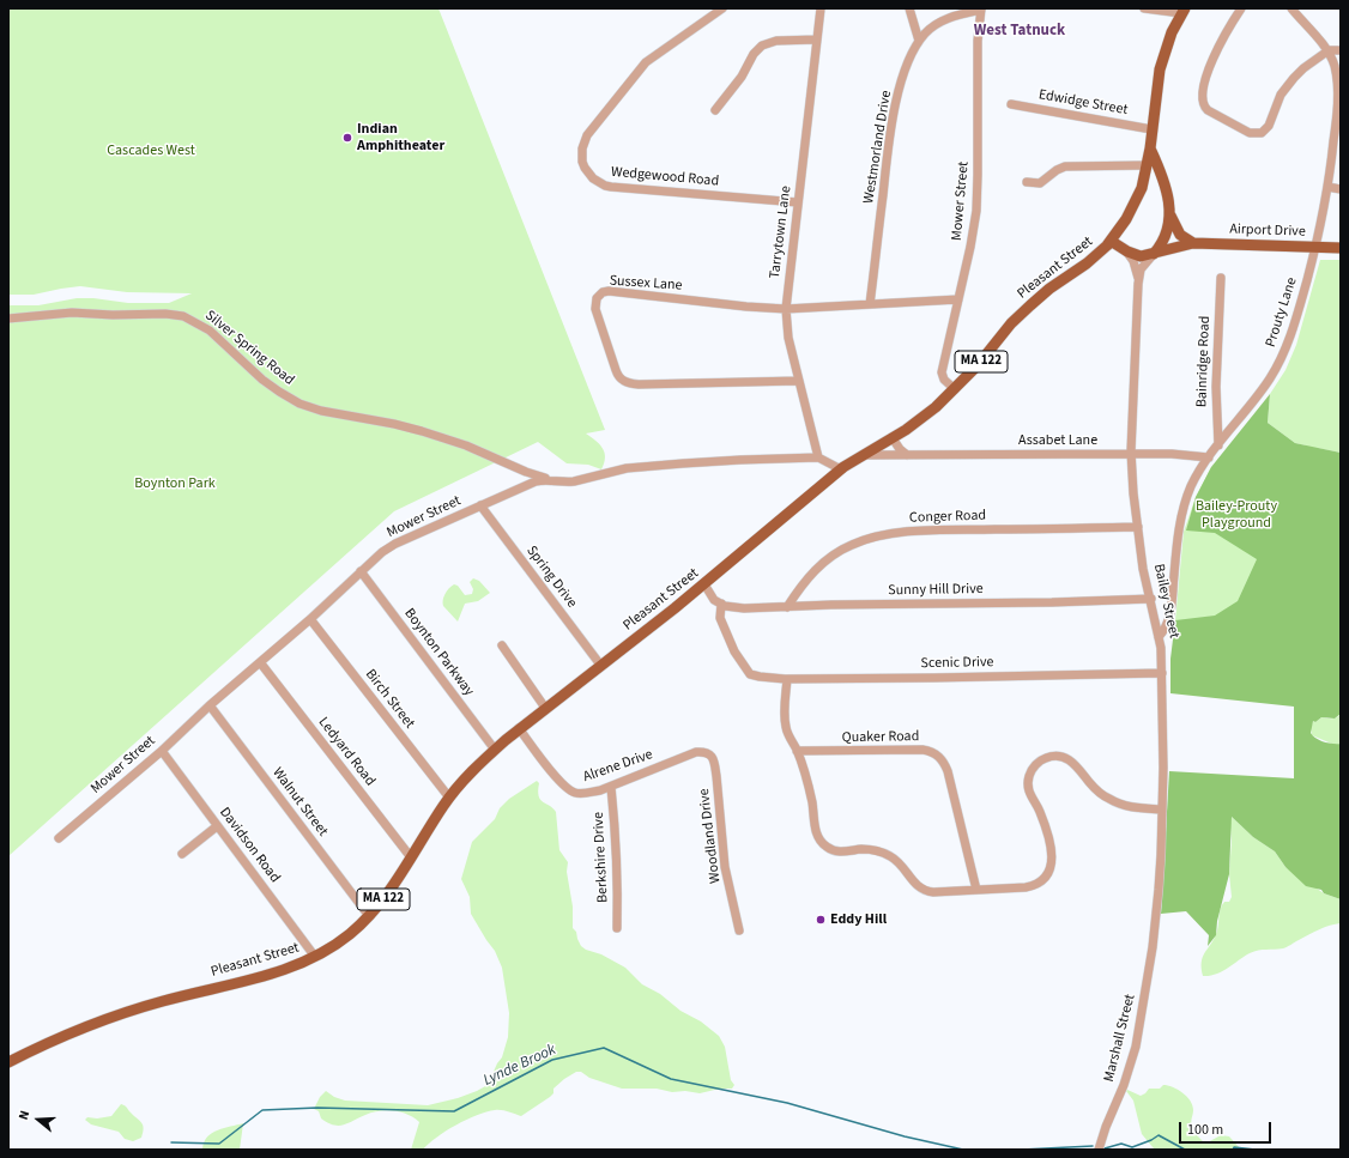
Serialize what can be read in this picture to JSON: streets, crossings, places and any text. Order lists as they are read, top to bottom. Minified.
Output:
{"streets":{"main road":["Airport Drive","Pleasant Street","MA 122"],"street":["Edwidge Street","Westmorland Drive","Wedgewood Road","Mower Street","Tarrytown Lane","Sussex Lane","Prouty Lane","Silver Spring Road","Bainridge Road","Assabet Lane","Conger Road","Spring Drive","Sunny Hill Drive","Bailey Street","Boynton Parkway","Scenic Drive","Birch Street","Quaker Road","Ledyard Road","Alrene Drive","Walnut Street","Woodland Drive","Davidson Road","Berkshire Drive","Marshall Street"]},"crossings":[["Edwidge Street","Pleasant Street"],["Westmorland Drive","Mower Street"],["Westmorland Drive","Sussex Lane"],["Wedgewood Road","Tarrytown Lane"],["Mower Street","Tarrytown Lane"],["Mower Street","Pleasant Street"],["Mower Street","Sussex Lane"],["Mower Street","Silver Spring Road"],["Mower Street","Spring Drive"],["Mower Street","Boynton Parkway"],["Mower Street","Birch Street"],["Mower Street","Ledyard Road"],["Mower Street","Walnut Street"],["Mower Street","Davidson Road"],["Airport Drive","Prouty Lane"],["Airport Drive","Bailey Street"],["Tarrytown Lane","Sussex Lane"],["Pleasant Street","Assabet Lane"],["Pleasant Street","Spring Drive"],["Pleasant Street","Boynton Parkway"],["Pleasant Street","Birch Street"],["Pleasant Street","Ledyard Road"],["Pleasant Street","Alrene Drive"],["Pleasant Street","Walnut Street"],["Pleasant Street","Davidson Road"],["Prouty Lane","Bainridge Road"],["Prouty Lane","Assabet Lane"],["Prouty Lane","Bailey Street"],["Assabet Lane","Bailey Street"],["Conger Road","Sunny Hill Drive"],["Conger Road","Bailey Street"],["Sunny Hill Drive","Bailey Street"],["Sunny Hill Drive","Scenic Drive"],["Bailey Street","Scenic Drive"],["Bailey Street","Marshall Street"],["Alrene Drive","Woodland Drive"],["Alrene Drive","Berkshire Drive"]],"districts":["West Tatnuck"],"water":["Lynde Brook"],"parks":["Cascades West","Boynton Park","Bailey-Prouty Playground"],"places":["Indian Amphitheater","Eddy Hill"],"scale_bar":"100 m","north":"left"}
